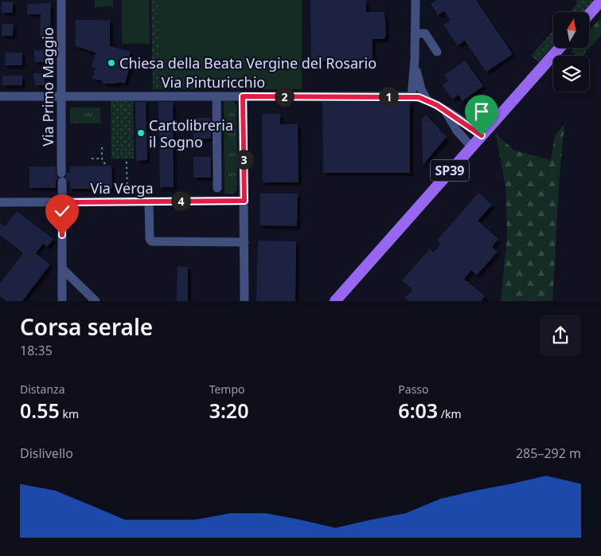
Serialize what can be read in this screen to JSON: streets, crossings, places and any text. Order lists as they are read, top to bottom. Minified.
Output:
{"streets":{"main road":["SP39"],"street":["Via Pinturicchio","Via Primo Maggio","Via Verga"]},"crossings":[["Via Pinturicchio","Via Primo Maggio"],["Via Pinturicchio","SP39"],["Via Primo Maggio","Via Verga"]],"places":["Chiesa della Beata Vergine del Rosario","Cartolibreria il Sogno"],"north":"top","page":{"pins":["1","2","3","4"],"heading":["Corsa serale","18:35"],"stats":[["Distanza","0.55 km"],["Tempo","3:20"],["Passo","6:03 /km"]],"chart":["Dislivello","285–292 m"]}}
